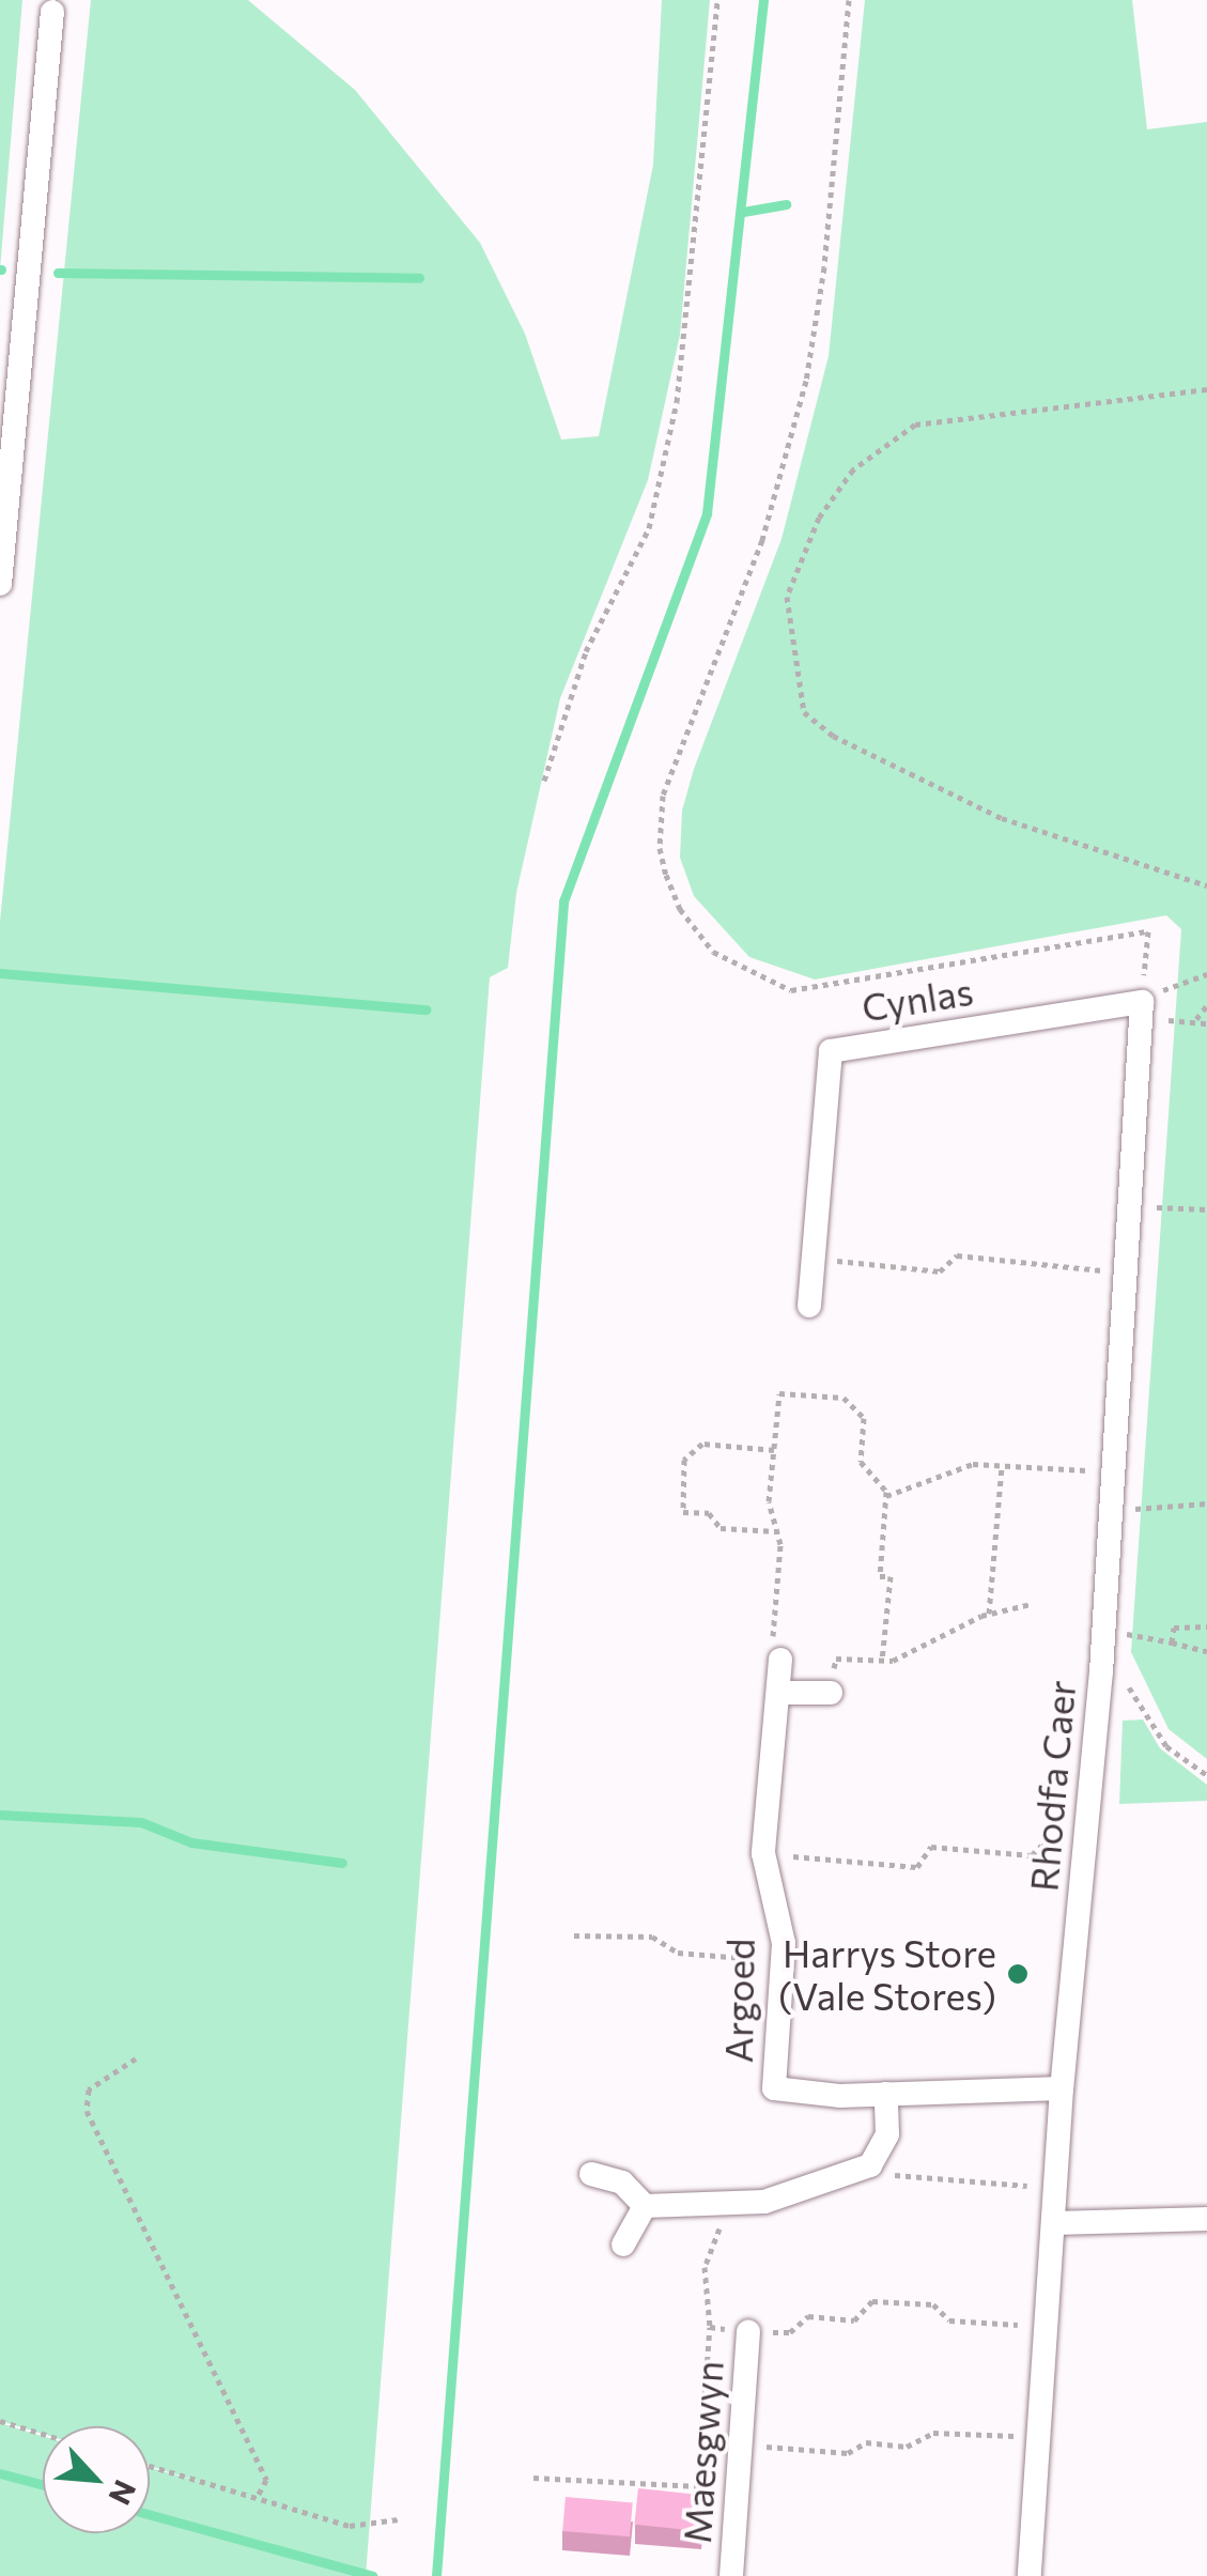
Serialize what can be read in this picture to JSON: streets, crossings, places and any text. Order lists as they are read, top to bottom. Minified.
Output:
{"streets":{"street":["Cynlas","Rhodfa Caer","Argoed","Maesgwyn"]},"crossings":[["Cynlas","Rhodfa Caer"],["Rhodfa Caer","Argoed"]],"places":["Harrys Store (Vale Stores)"],"north":"bottom right"}
